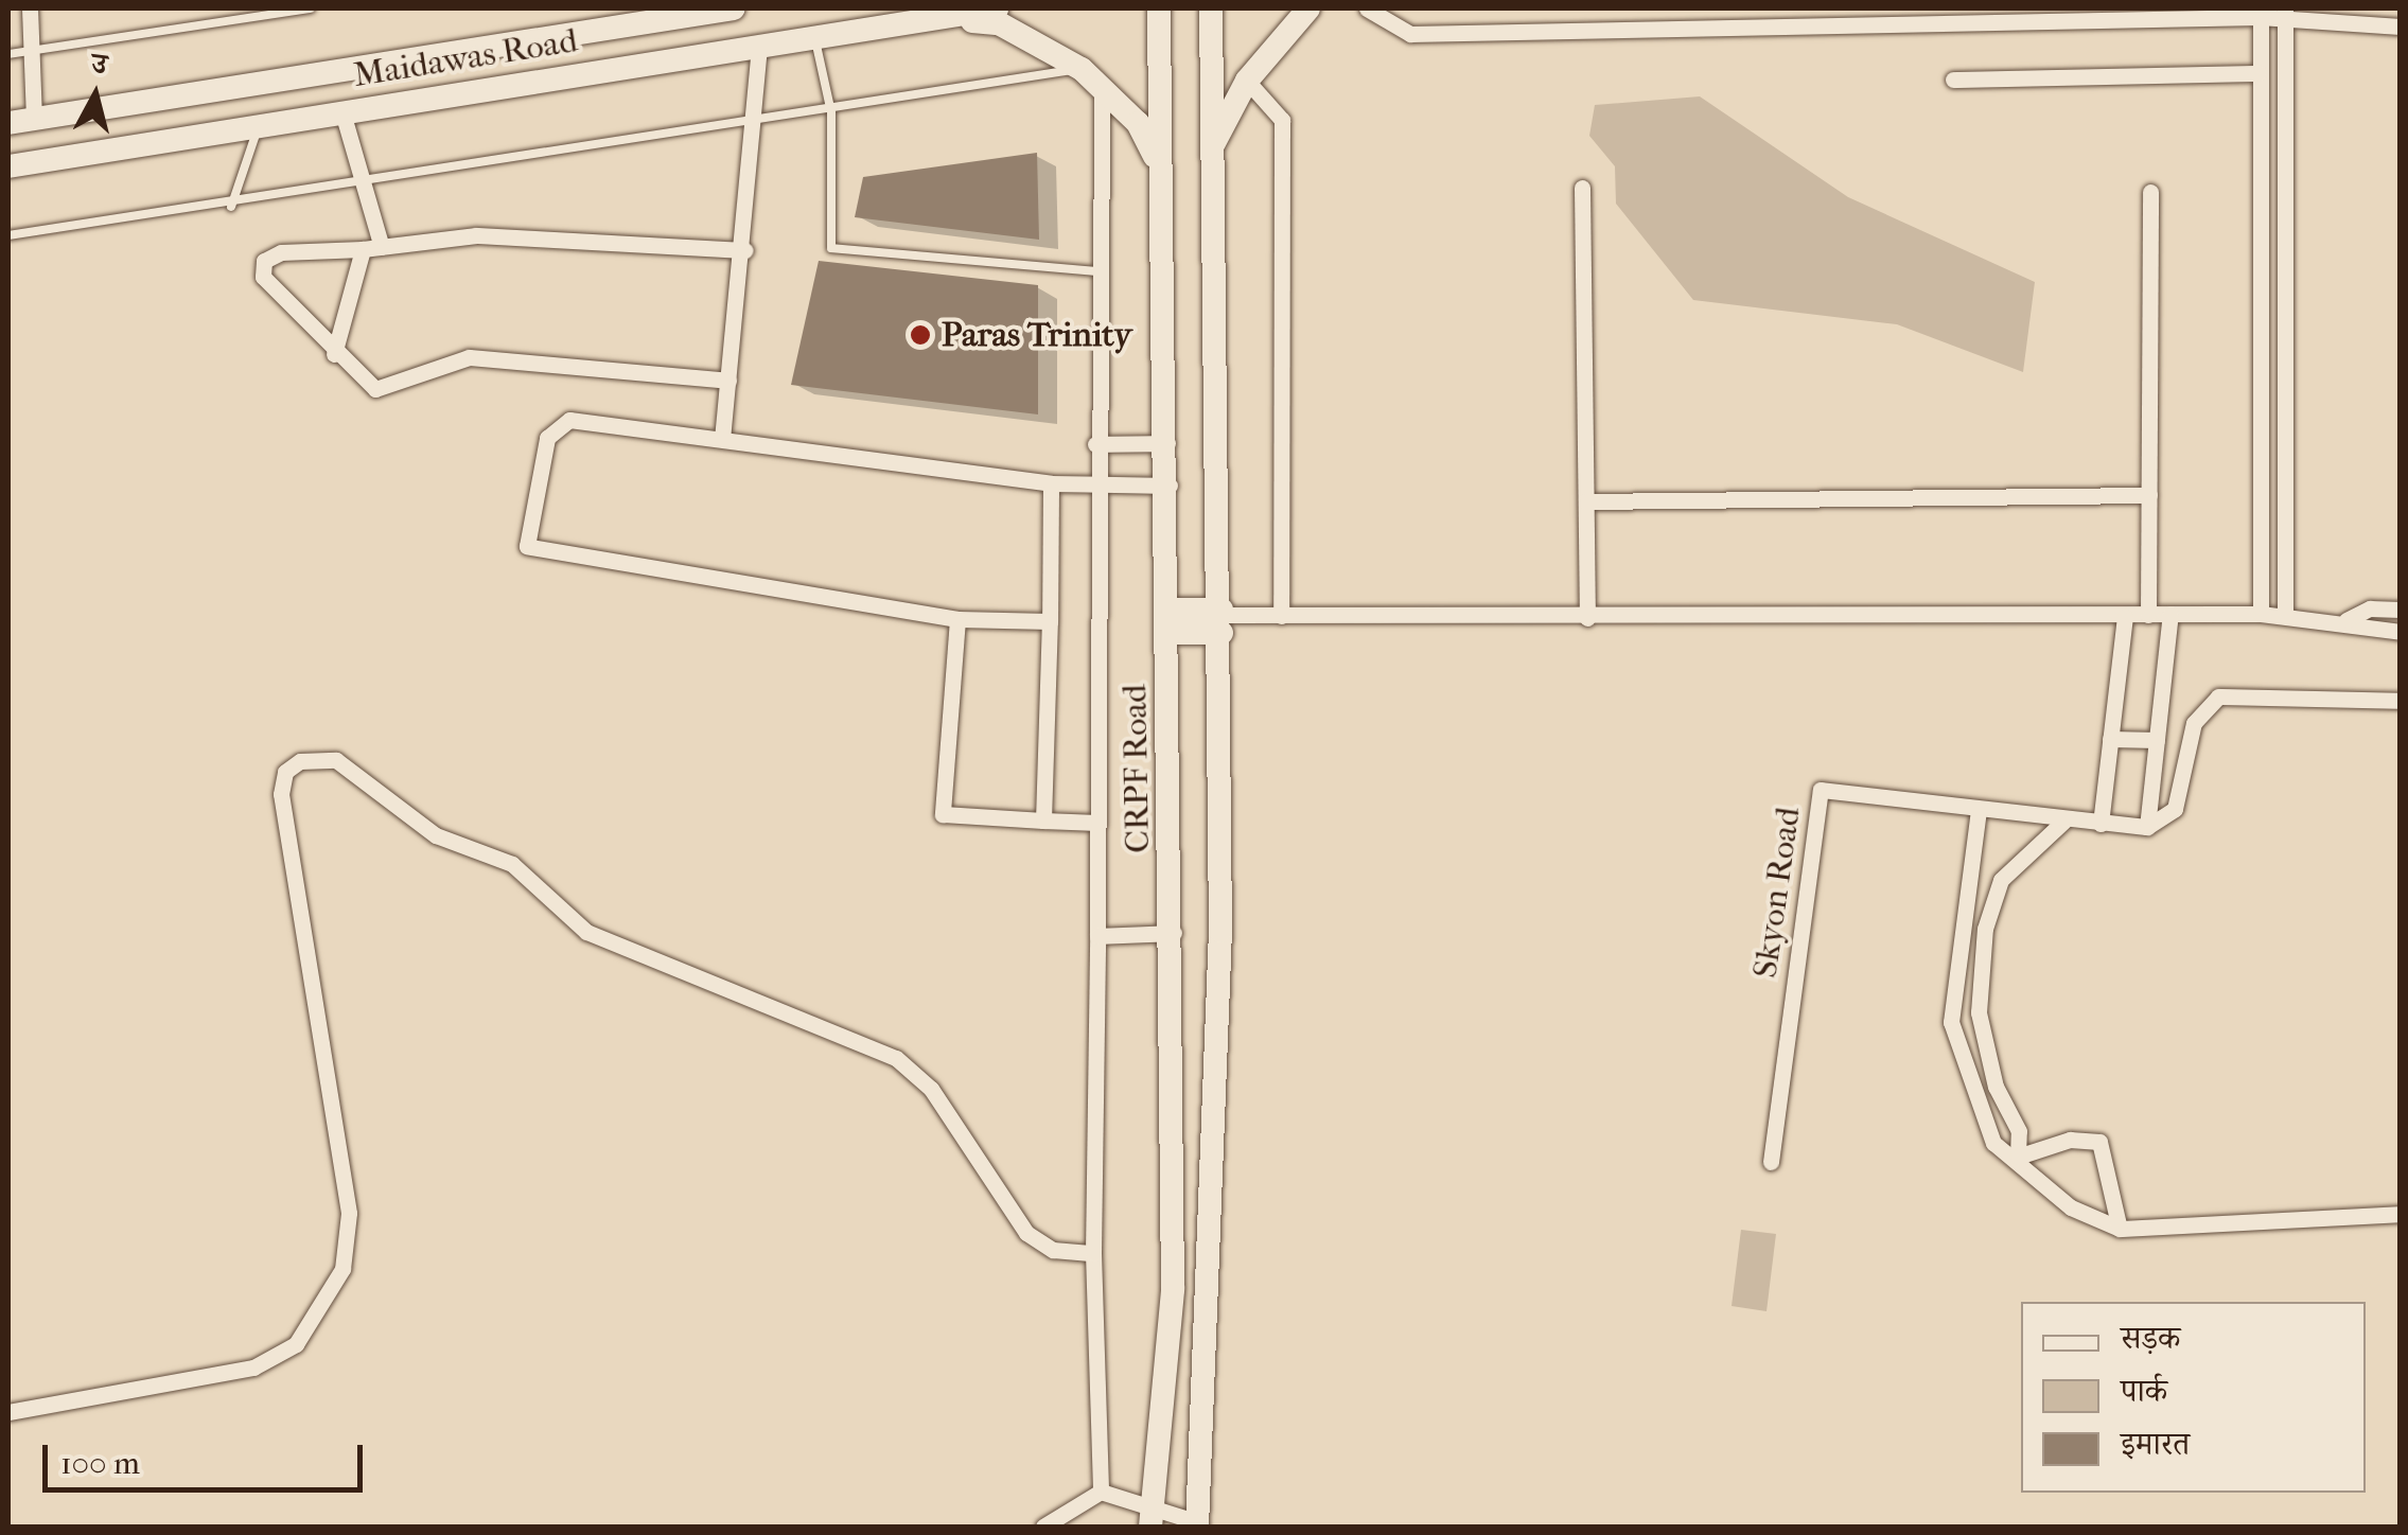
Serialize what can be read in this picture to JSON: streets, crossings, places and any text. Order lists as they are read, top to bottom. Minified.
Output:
{"streets":{"street":["Maidawas Road","CRPF Road","Skyon Road"]},"places":["Paras Trinity"],"legend":["सड़क","पार्क","इमारत"],"scale_bar":"100 m","north":"top"}
